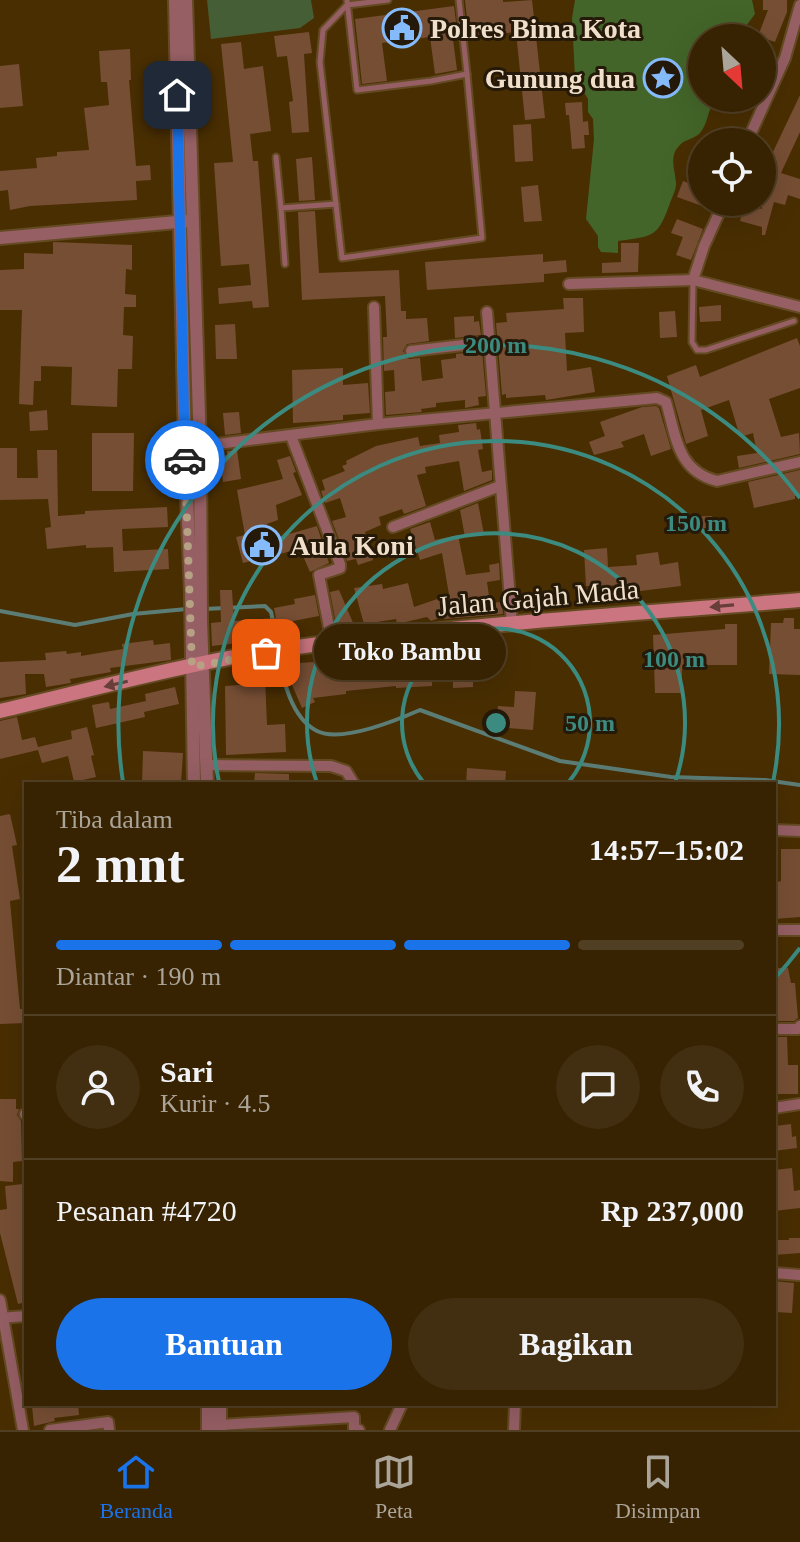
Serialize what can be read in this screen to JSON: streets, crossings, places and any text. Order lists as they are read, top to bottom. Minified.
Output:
{"streets":{"main road":["Jalan Gajah Mada"]},"one_way":["Jalan Gajah Mada"],"places":{"public building":["Polres Bima Kota","Aula Koni"],"place":["Gunung dua"],"other":["Toko Bambu"]},"north":"bottom right","page":{"bubble":"Toko Bambu","heading":["2 mnt","Tiba dalam","14:57–15:02"],"panel":["Sari","Kurir · 4.5","Pesanan #4720","Rp 237,000"],"bar":"Diantar · 190 m","buttons":["Bantuan","Bagikan"],"tabs":["Beranda","Peta","Disimpan"]},"rings":["200 m","150 m","100 m","50 m"]}
